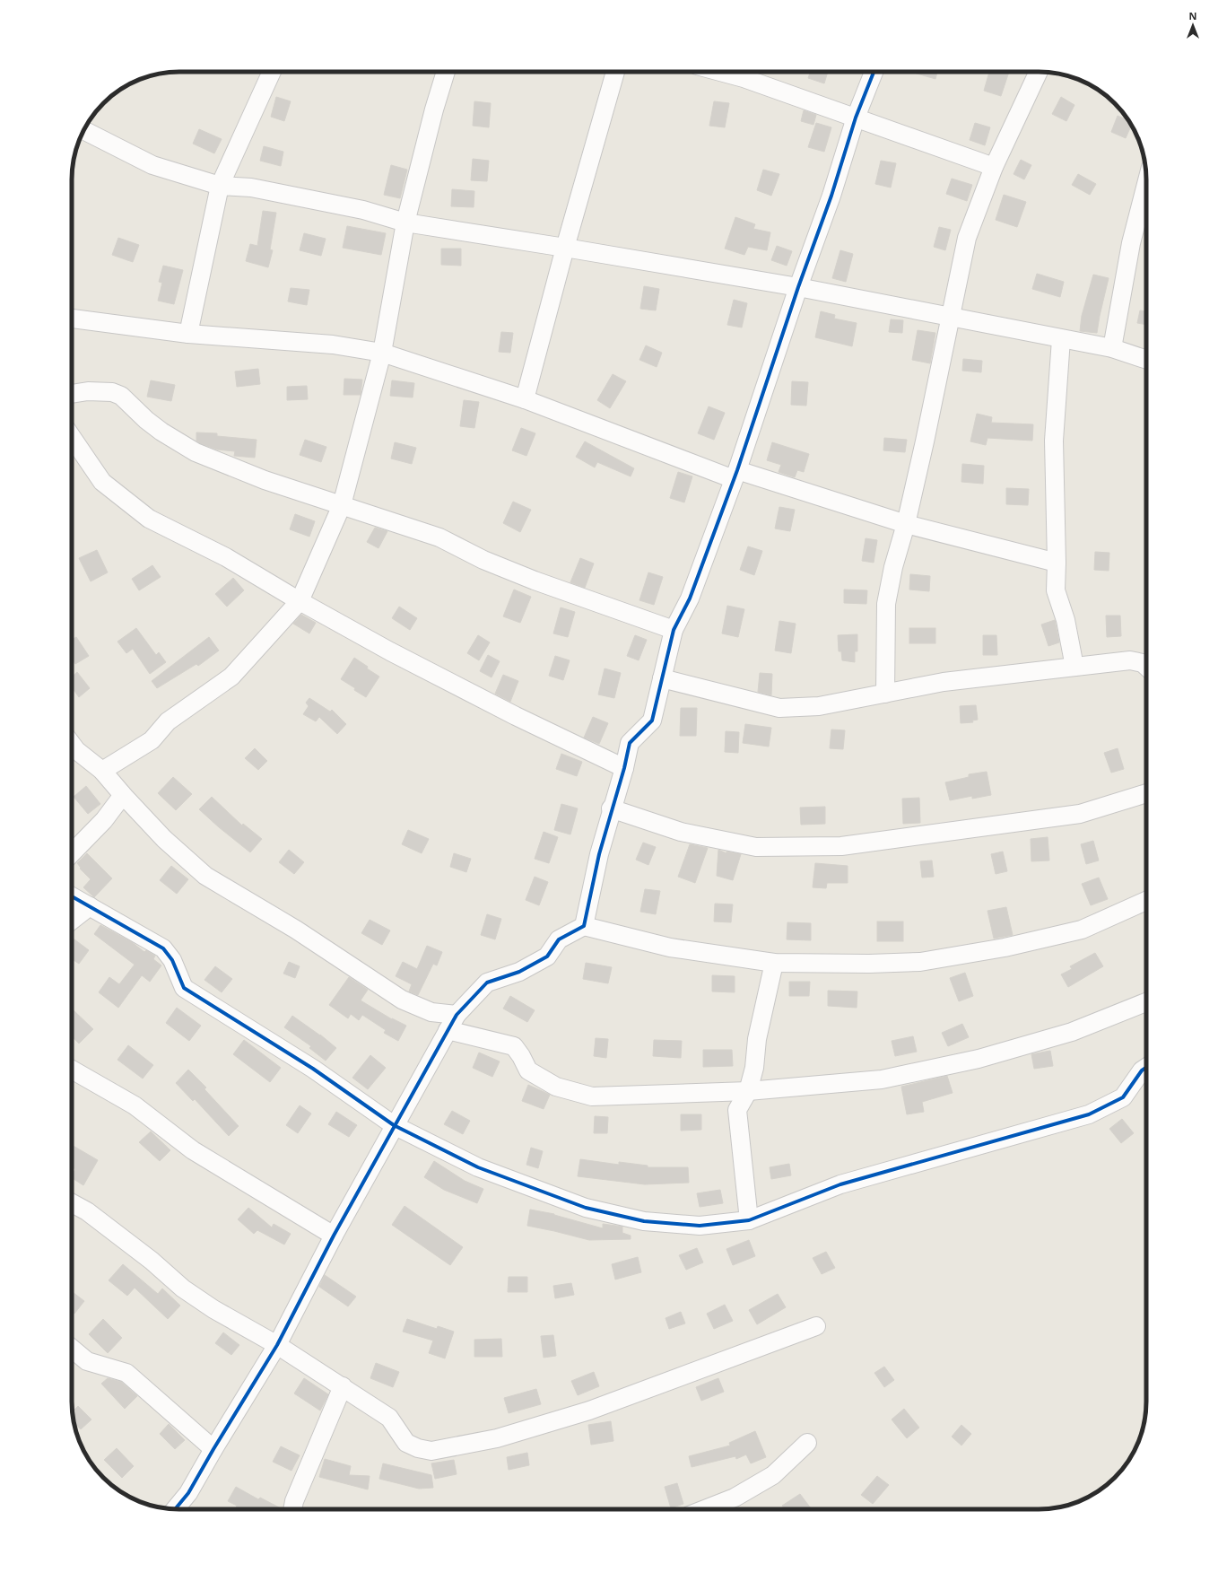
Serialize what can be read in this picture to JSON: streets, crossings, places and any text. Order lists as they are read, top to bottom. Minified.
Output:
{"north":"top"}
